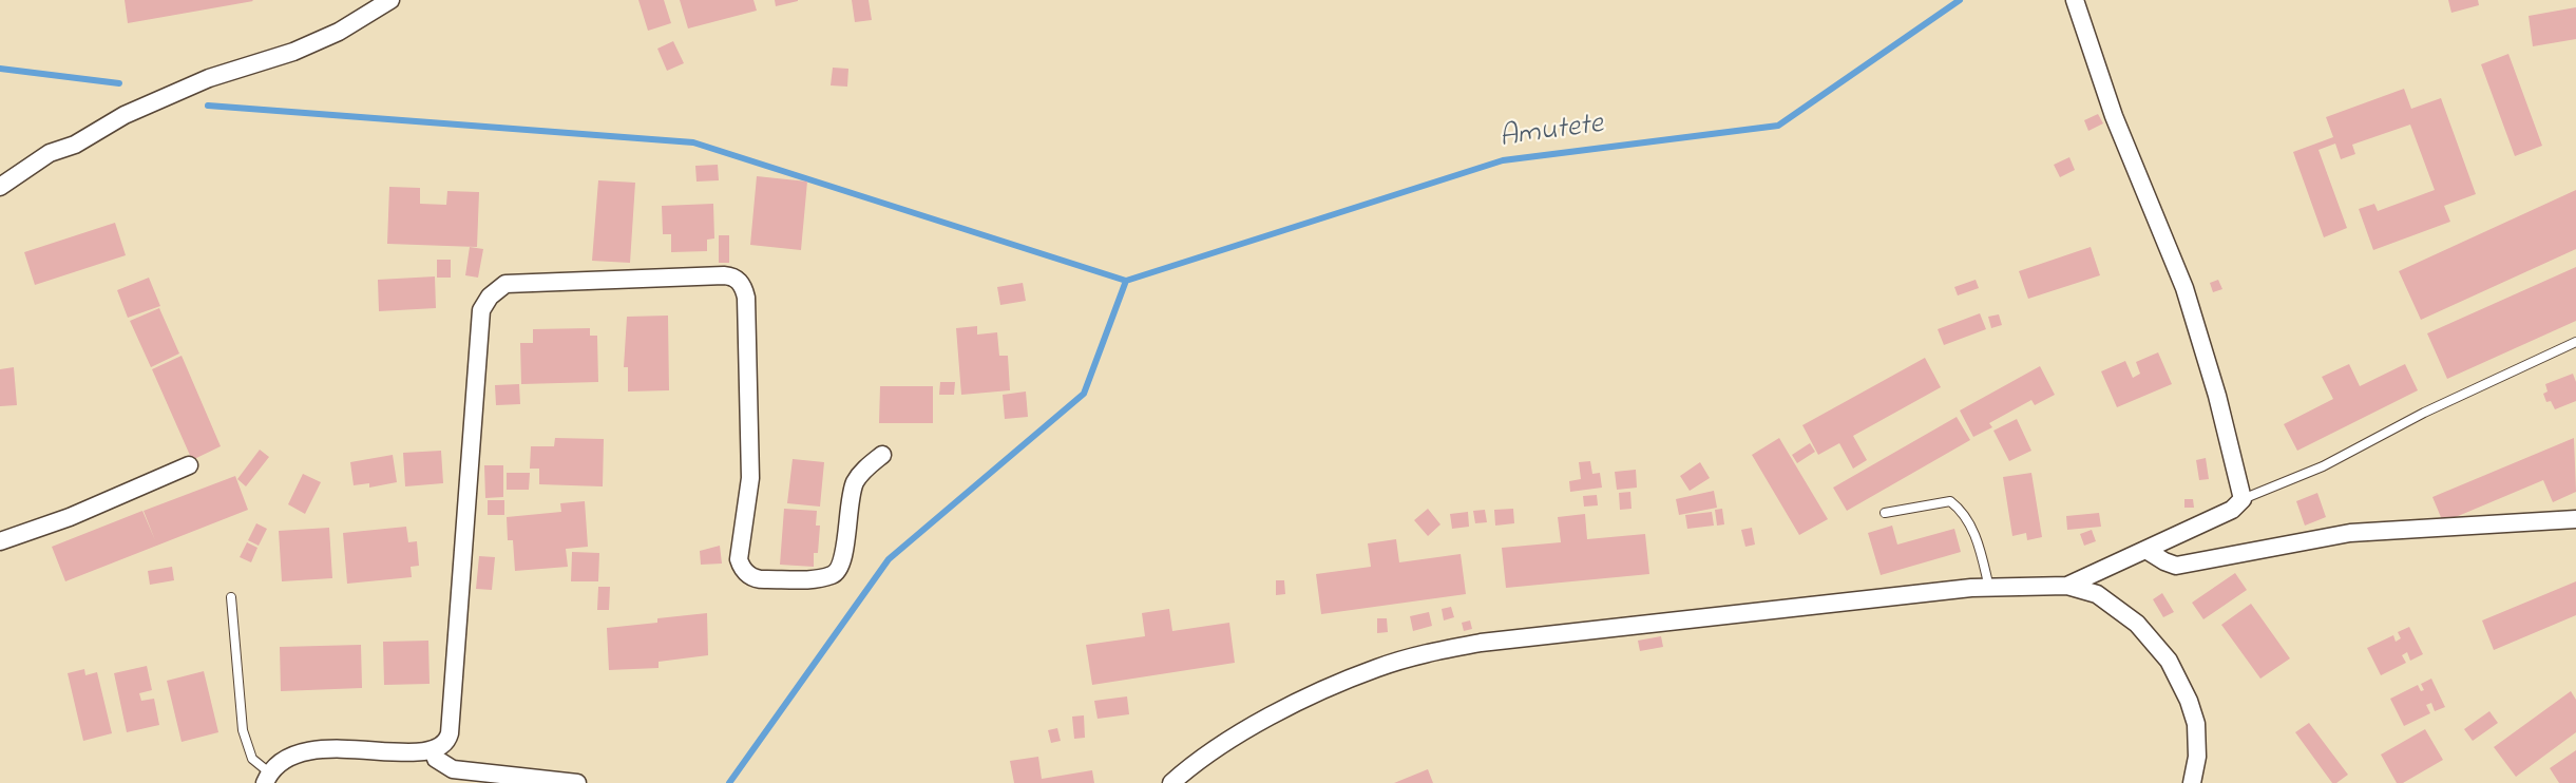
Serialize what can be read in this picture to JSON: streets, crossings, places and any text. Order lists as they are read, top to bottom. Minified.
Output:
{"water":["Amutete"]}
